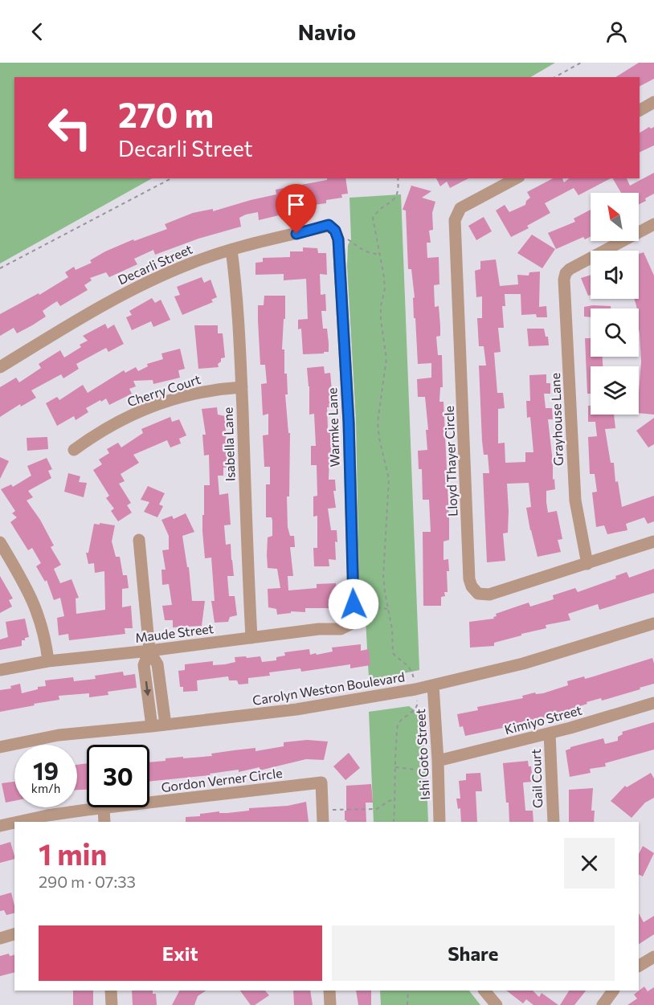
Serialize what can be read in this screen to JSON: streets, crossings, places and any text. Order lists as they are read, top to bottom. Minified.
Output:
{"streets":{"street":["Decarli Street","Cherry Court","Grayhouse Lane","Warmke Lane","Isabella Lane","Lloyd Thayer Circle","Maude Street","Carolyn Weston Boulevard","Kimiyo Street","Ishi Goto Street","Gail Court","Gordon Verner Circle"]},"crossings":[["Decarli Street","Warmke Lane"],["Decarli Street","Isabella Lane"],["Cherry Court","Isabella Lane"],["Grayhouse Lane","Lloyd Thayer Circle"],["Warmke Lane","Maude Street"],["Isabella Lane","Maude Street"],["Carolyn Weston Boulevard","Ishi Goto Street"],["Kimiyo Street","Ishi Goto Street"],["Kimiyo Street","Gail Court"]],"north":"top left","page":{"header":"Navio","turn":["270 m","Decarli Street"],"speed":"19 km/h","limit":"30","heading":["1 min","290 m · 07:33"],"buttons":["Exit","Share"]}}
